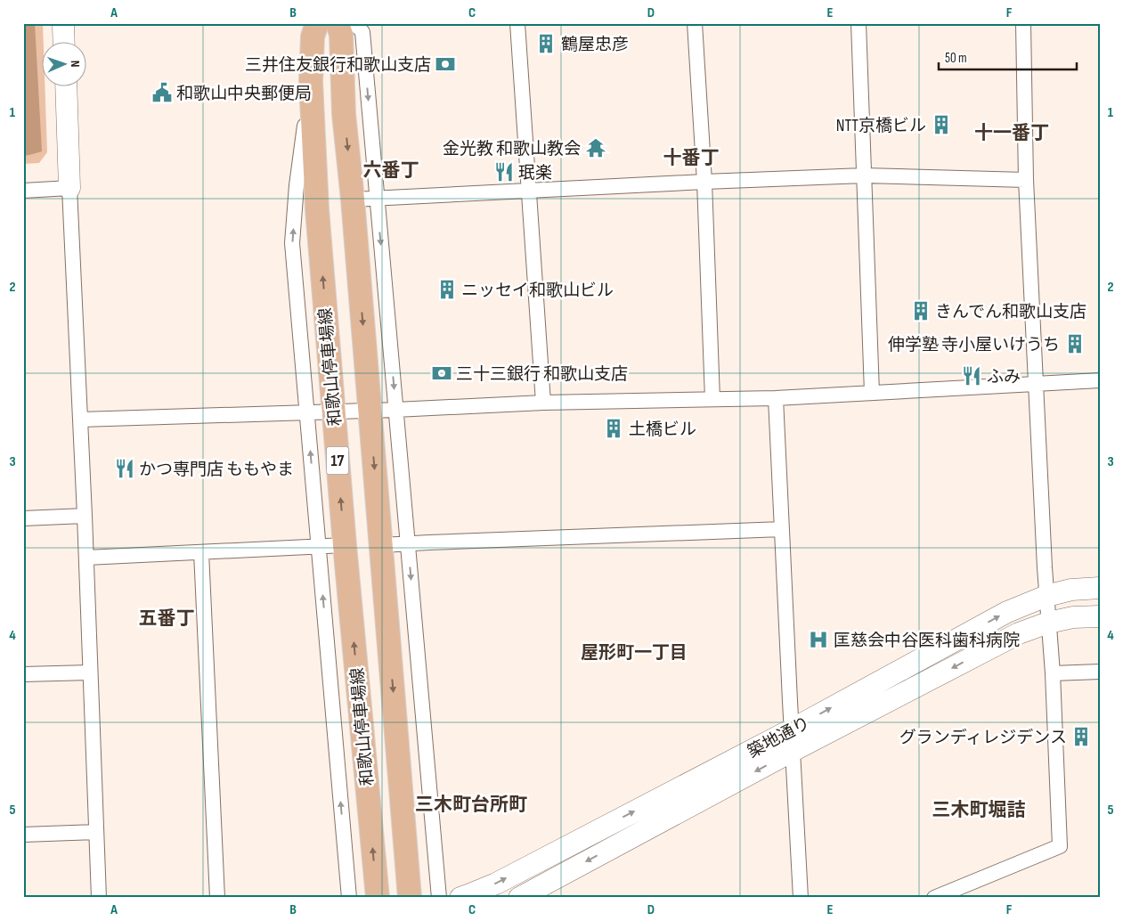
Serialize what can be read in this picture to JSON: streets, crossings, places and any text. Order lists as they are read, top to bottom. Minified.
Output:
{"streets":{"main road":["和歌山停車場線","17"],"street":["築地通り"]},"districts":["十一番丁","十番丁","六番丁","五番丁","屋形町一丁目","三木町台所町","三木町堀詰"],"places":{"building":["鶴屋忠彦","NTT京橋ビル","ニッセイ和歌山ビル","きんでん和歌山支店","伸学塾 寺小屋いけうち","土橋ビル","グランディレジデンス"],"bank":["三井住友銀行和歌山支店","三十三銀行 和歌山支店"],"public building":["和歌山中央郵便局"],"temple":["金光教 和歌山教会"],"restaurant":["珉楽","ふみ","かつ専門店 ももやま"],"hospital":["匡慈会中谷医科歯科病院"]},"scale_bar":"50 m","north":"right","grid":{"columns":["A","B","C","D","E","F"],"rows":["1","2","3","4","5"]}}
